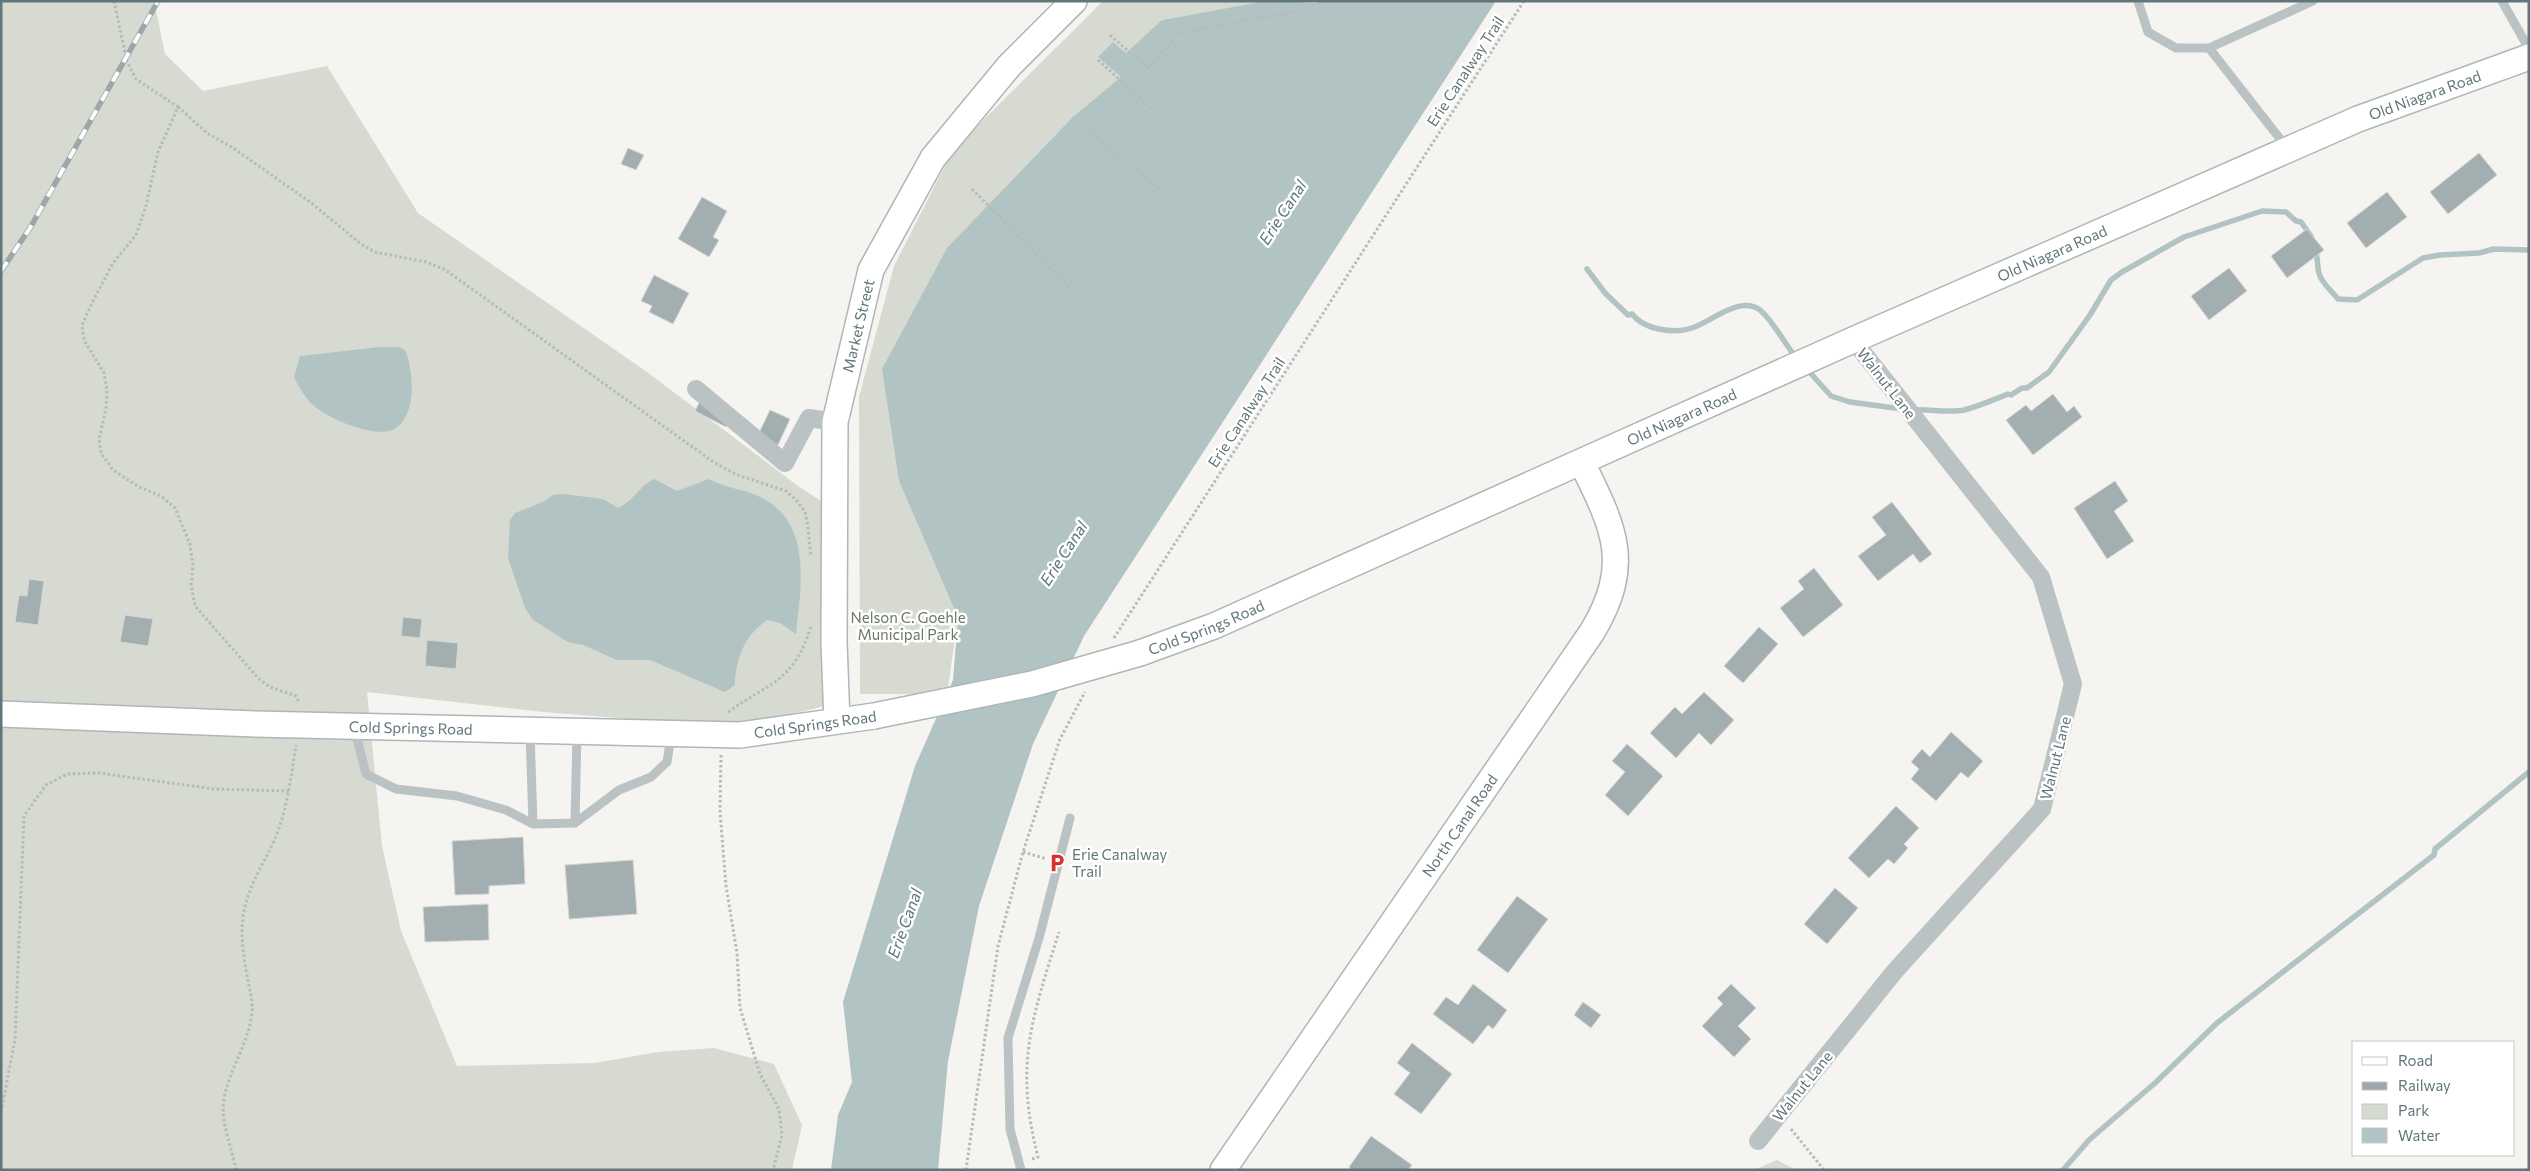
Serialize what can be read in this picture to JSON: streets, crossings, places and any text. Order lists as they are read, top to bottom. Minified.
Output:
{"streets":{"street":["Old Niagara Road","Market Street","Walnut Lane","Cold Springs Road","North Canal Road"],"path":["Erie Canalway Trail"]},"crossings":[["Old Niagara Road","Walnut Lane"],["Old Niagara Road","Cold Springs Road"],["Old Niagara Road","North Canal Road"],["Market Street","Cold Springs Road"],["Cold Springs Road","North Canal Road"]],"water":["Erie Canal"],"parks":["Nelson C. Goehle Municipal Park"],"places":{"parking":["Erie Canalway Trail"]},"legend":["Road","Railway","Park","Water"]}
